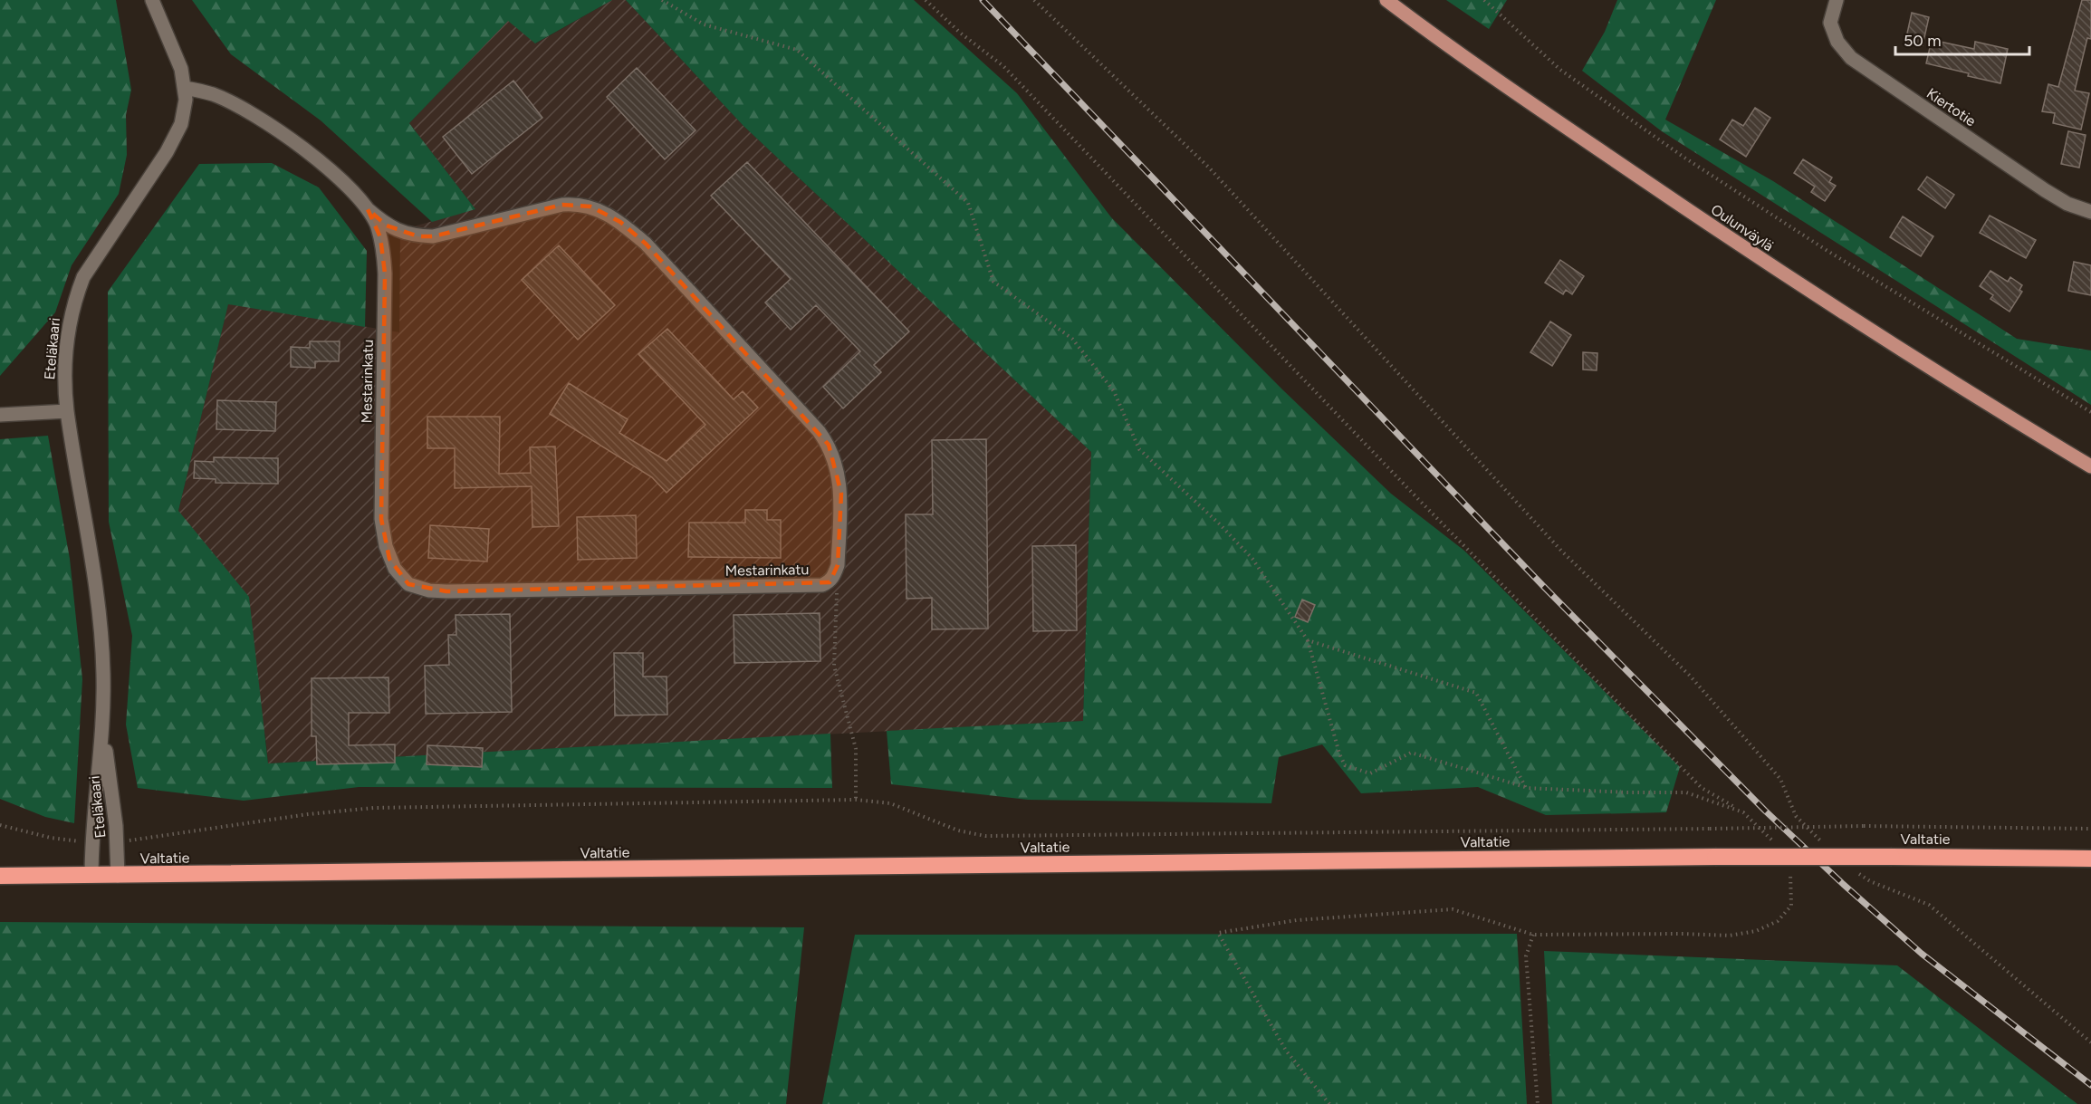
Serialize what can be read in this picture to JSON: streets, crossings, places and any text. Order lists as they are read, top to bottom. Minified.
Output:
{"streets":{"highway":["Valtatie"],"main road":["Oulunväylä"],"street":["Kiertotie","Eteläkaari","Mestarinkatu"]},"crossings":[["Eteläkaari","Mestarinkatu"],["Eteläkaari","Valtatie"]],"scale_bar":"50 m"}
